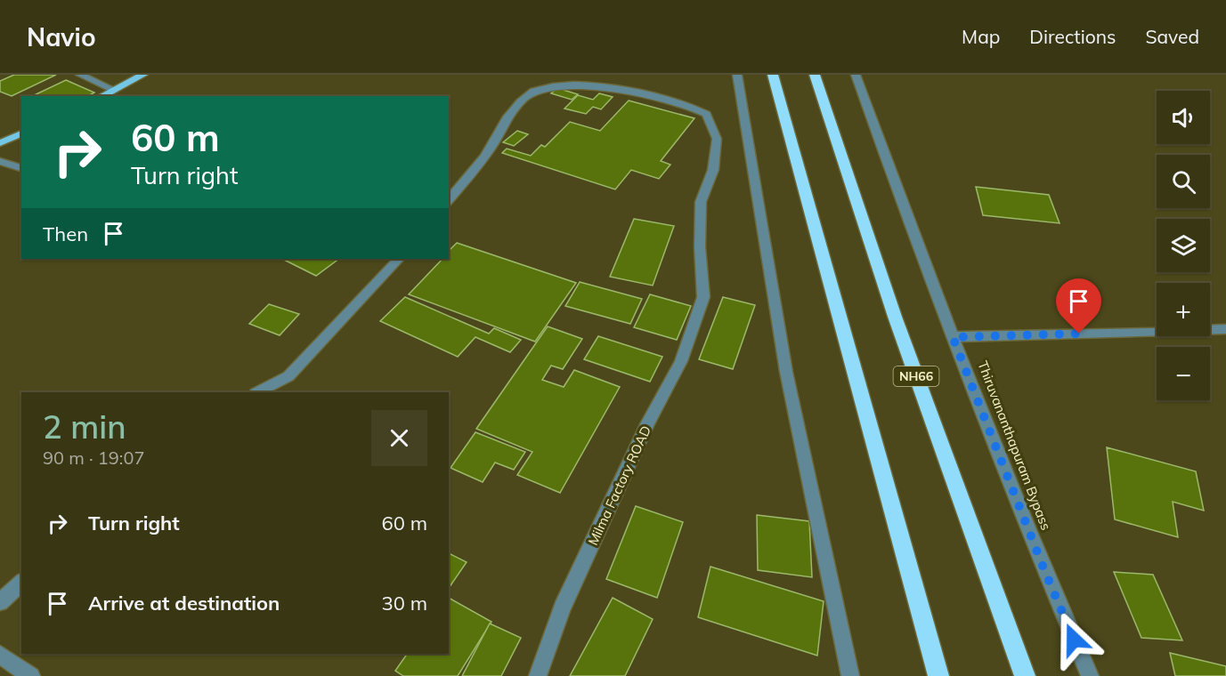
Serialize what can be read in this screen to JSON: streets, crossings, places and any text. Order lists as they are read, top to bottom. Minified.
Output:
{"streets":{"highway":["NH66"],"street":["Thiruvananthapuram Bypass","Milma Factory ROAD"]},"page":{"header":"Navio","nav":["Map","Directions","Saved"],"map_buttons":["+","−"],"turn":["60 m","Turn right"],"then":"Then","heading":["2 min","90 m · 19:07"],"list":[{"name":"Turn right","value":"60 m"},{"name":"Arrive at destination","value":"30 m"}]}}
